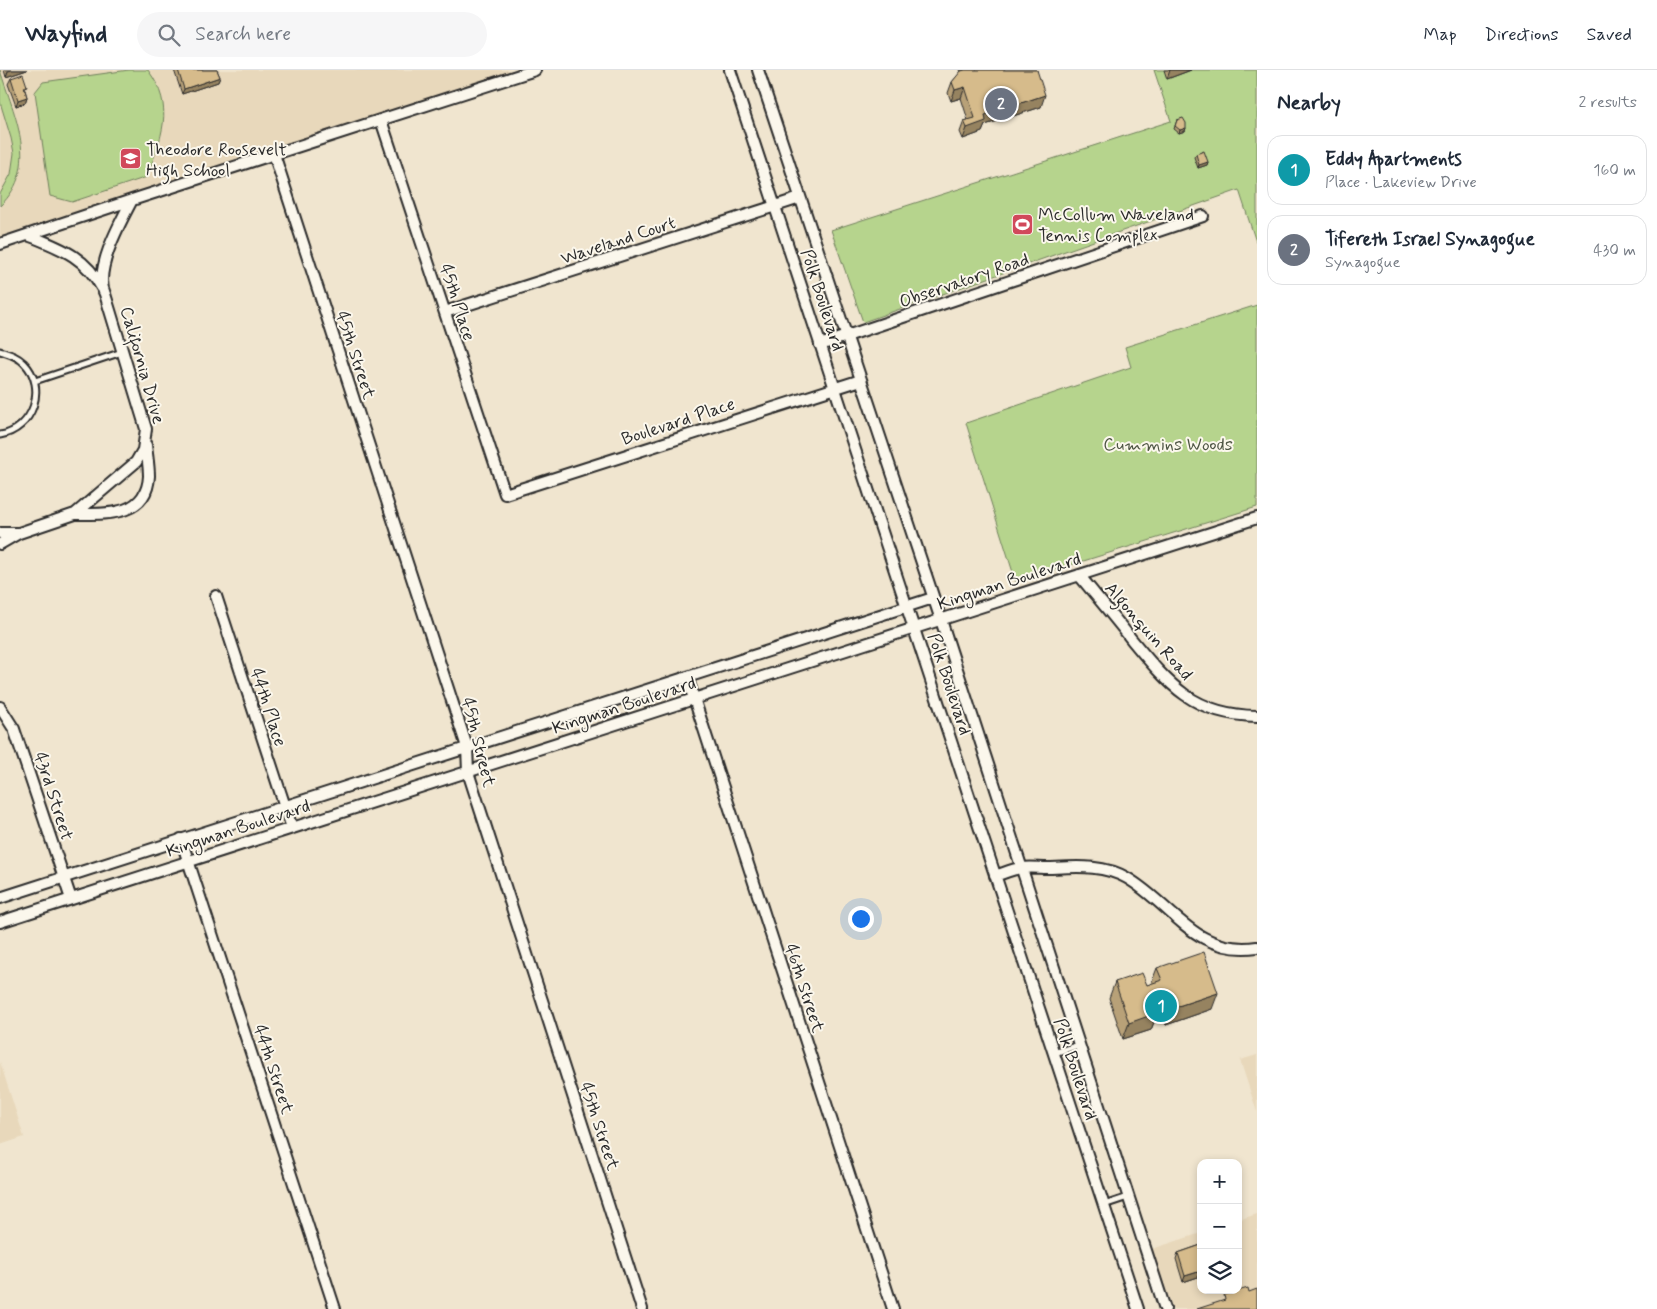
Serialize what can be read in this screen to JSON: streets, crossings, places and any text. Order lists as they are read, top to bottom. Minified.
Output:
{"streets":{"street":["Waveland Court","Observatory Road","Polk Boulevard","45th Place","45th Street","California Drive","Boulevard Place","Kingman Boulevard","Algonquin Road","44th Place","43rd Street","46th Street","44th Street"]},"crossings":[["Waveland Court","Polk Boulevard"],["Waveland Court","45th Place"],["Observatory Road","Polk Boulevard"],["Polk Boulevard","Boulevard Place"],["Polk Boulevard","Kingman Boulevard"],["45th Place","Boulevard Place"],["45th Street","Kingman Boulevard"],["Kingman Boulevard","Algonquin Road"],["Kingman Boulevard","44th Place"],["Kingman Boulevard","43rd Street"],["Kingman Boulevard","46th Street"],["Kingman Boulevard","44th Street"]],"parks":["Cummins Woods"],"places":{"school or university":["Theodore Roosevelt High School"],"sports":["McCollum Waveland Tennis Complex"]},"page":{"header":"Wayfind","search":"Search here","nav":["Map","Directions","Saved"],"heading":["Nearby","2 results"],"pins":["2","1"],"list":[{"mark":"1","name":"Eddy Apartments","note":"Place · Lakeview Drive","value":"160 m"},{"mark":"2","name":"Tifereth Israel Synagogue","note":"Synagogue","value":"430 m"}],"map_buttons":["+","−"]}}
